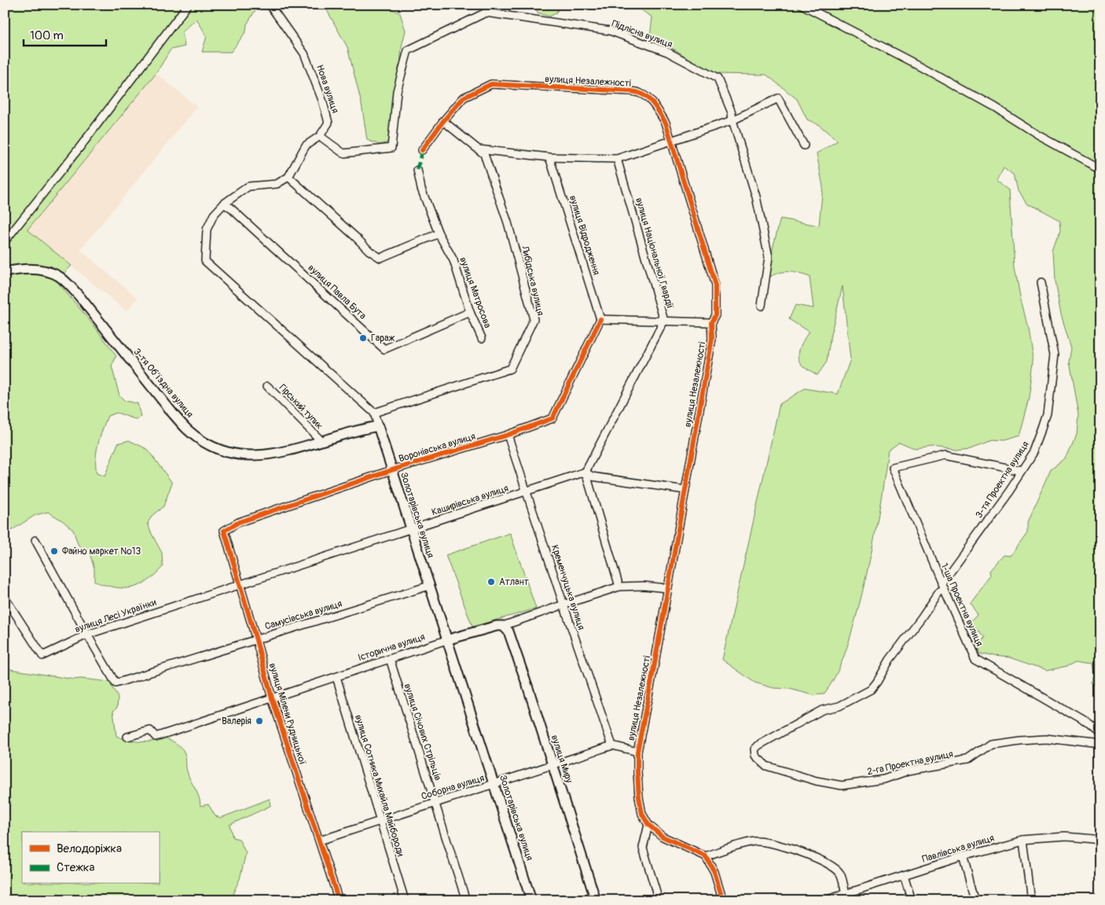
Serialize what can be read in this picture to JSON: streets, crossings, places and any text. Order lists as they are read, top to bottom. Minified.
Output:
{"streets":{"main road":["3-тя Обʼїздна вулиця","Золотарівська вулиця","Історична вулиця","вулиця Миру"],"street":["Підлісна вулиця","вулиця Незалежності","Нова вулиця","вулиця Відродження","вулиця Національної Гвардії","Либідська вулиця","вулиця Павла Бута","вулиця Матросова","Гірський тупик","Воронівська вулиця","3-тя Проектна вулиця","Каширівська вулиця","Кременчуцька вулиця","1-ша Проектна вулиця","Самусівська вулиця","вулиця Лесі Українки","вулиця Мілени Рудницької","вулиця Січових Стрільців","2-га Проектна вулиця","вулиця Сотника Михайла Майбороди","Соборна вулиця","Павлівська вулиця"]},"crossings":[["Підлісна вулиця","Нова вулиця"],["вулиця Незалежності","Либідська вулиця"],["вулиця Незалежності","Історична вулиця"],["вулиця Відродження","Воронівська вулиця"],["вулиця Національної Гвардії","Каширівська вулиця"],["Либідська вулиця","Золотарівська вулиця"],["вулиця Павла Бута","вулиця Матросова"],["3-тя Обʼїздна вулиця","Гірський тупик"],["3-тя Обʼїздна вулиця","Золотарівська вулиця"],["Воронівська вулиця","Золотарівська вулиця"],["Воронівська вулиця","Кременчуцька вулиця"],["Воронівська вулиця","вулиця Мілени Рудницької"],["3-тя Проектна вулиця","1-ша Проектна вулиця"],["3-тя Проектна вулиця","2-га Проектна вулиця"],["Каширівська вулиця","Золотарівська вулиця"],["Каширівська вулиця","Кременчуцька вулиця"],["Каширівська вулиця","вулиця Лесі Українки"],["Каширівська вулиця","вулиця Мілени Рудницької"],["Золотарівська вулиця","Самусівська вулиця"],["Золотарівська вулиця","Історична вулиця"],["Золотарівська вулиця","Соборна вулиця"],["Кременчуцька вулиця","Історична вулиця"],["Кременчуцька вулиця","Соборна вулиця"],["Самусівська вулиця","вулиця Лесі Українки"],["Самусівська вулиця","вулиця Мілени Рудницької"],["вулиця Лесі Українки","вулиця Мілени Рудницької"],["Історична вулиця","вулиця Мілени Рудницької"],["Історична вулиця","вулиця Січових Стрільців"],["Історична вулиця","вулиця Миру"],["Історична вулиця","вулиця Сотника Михайла Майбороди"],["вулиця Мілени Рудницької","Соборна вулиця"],["вулиця Січових Стрільців","Соборна вулиця"],["вулиця Миру","Соборна вулиця"],["вулиця Сотника Михайла Майбороди","Соборна вулиця"]],"places":["Гараж","Файно маркет №13","Атлант","Валерія"],"legend":["Велодоріжка","Стежка"],"scale_bar":"100 m"}
